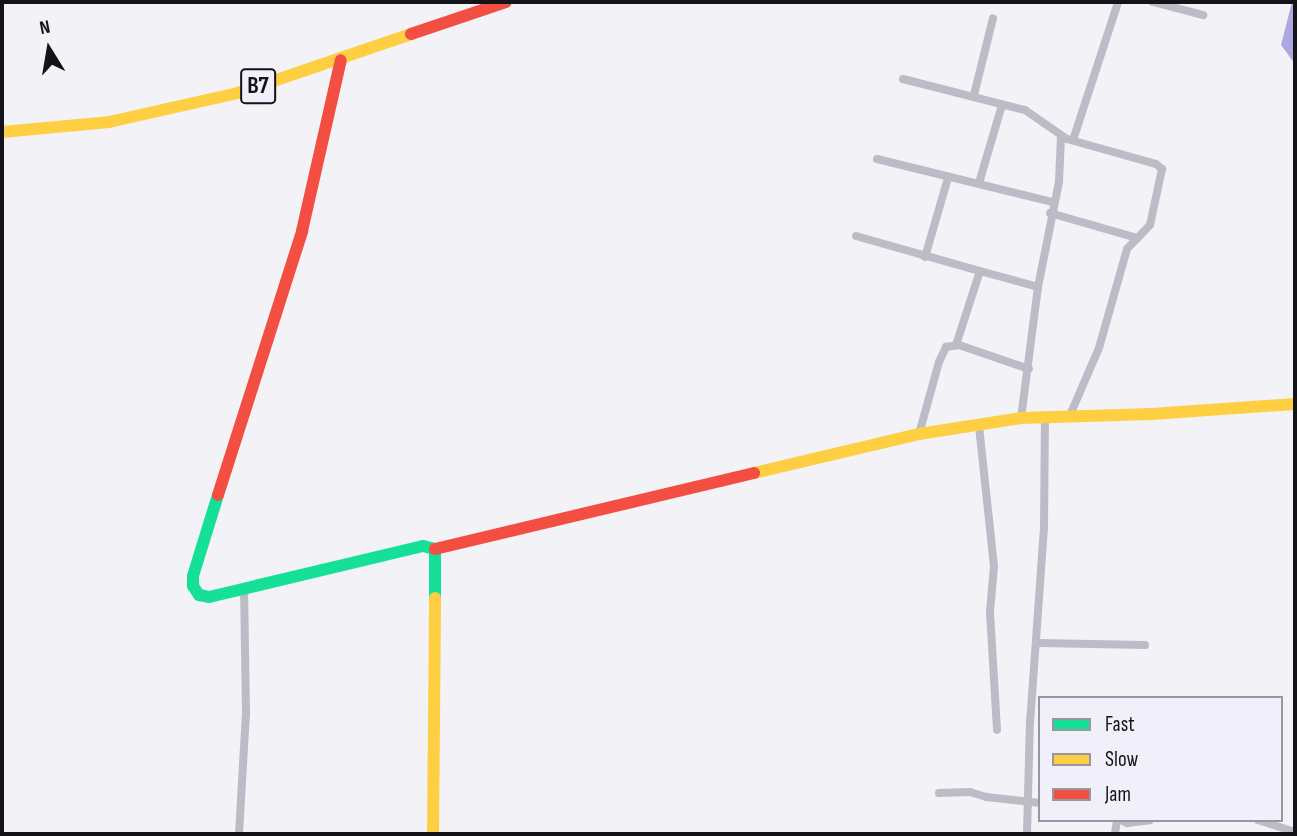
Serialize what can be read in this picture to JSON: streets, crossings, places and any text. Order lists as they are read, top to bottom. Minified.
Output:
{"streets":{"main road":["B7"]},"legend":["Fast","Slow","Jam"],"north":"top"}
